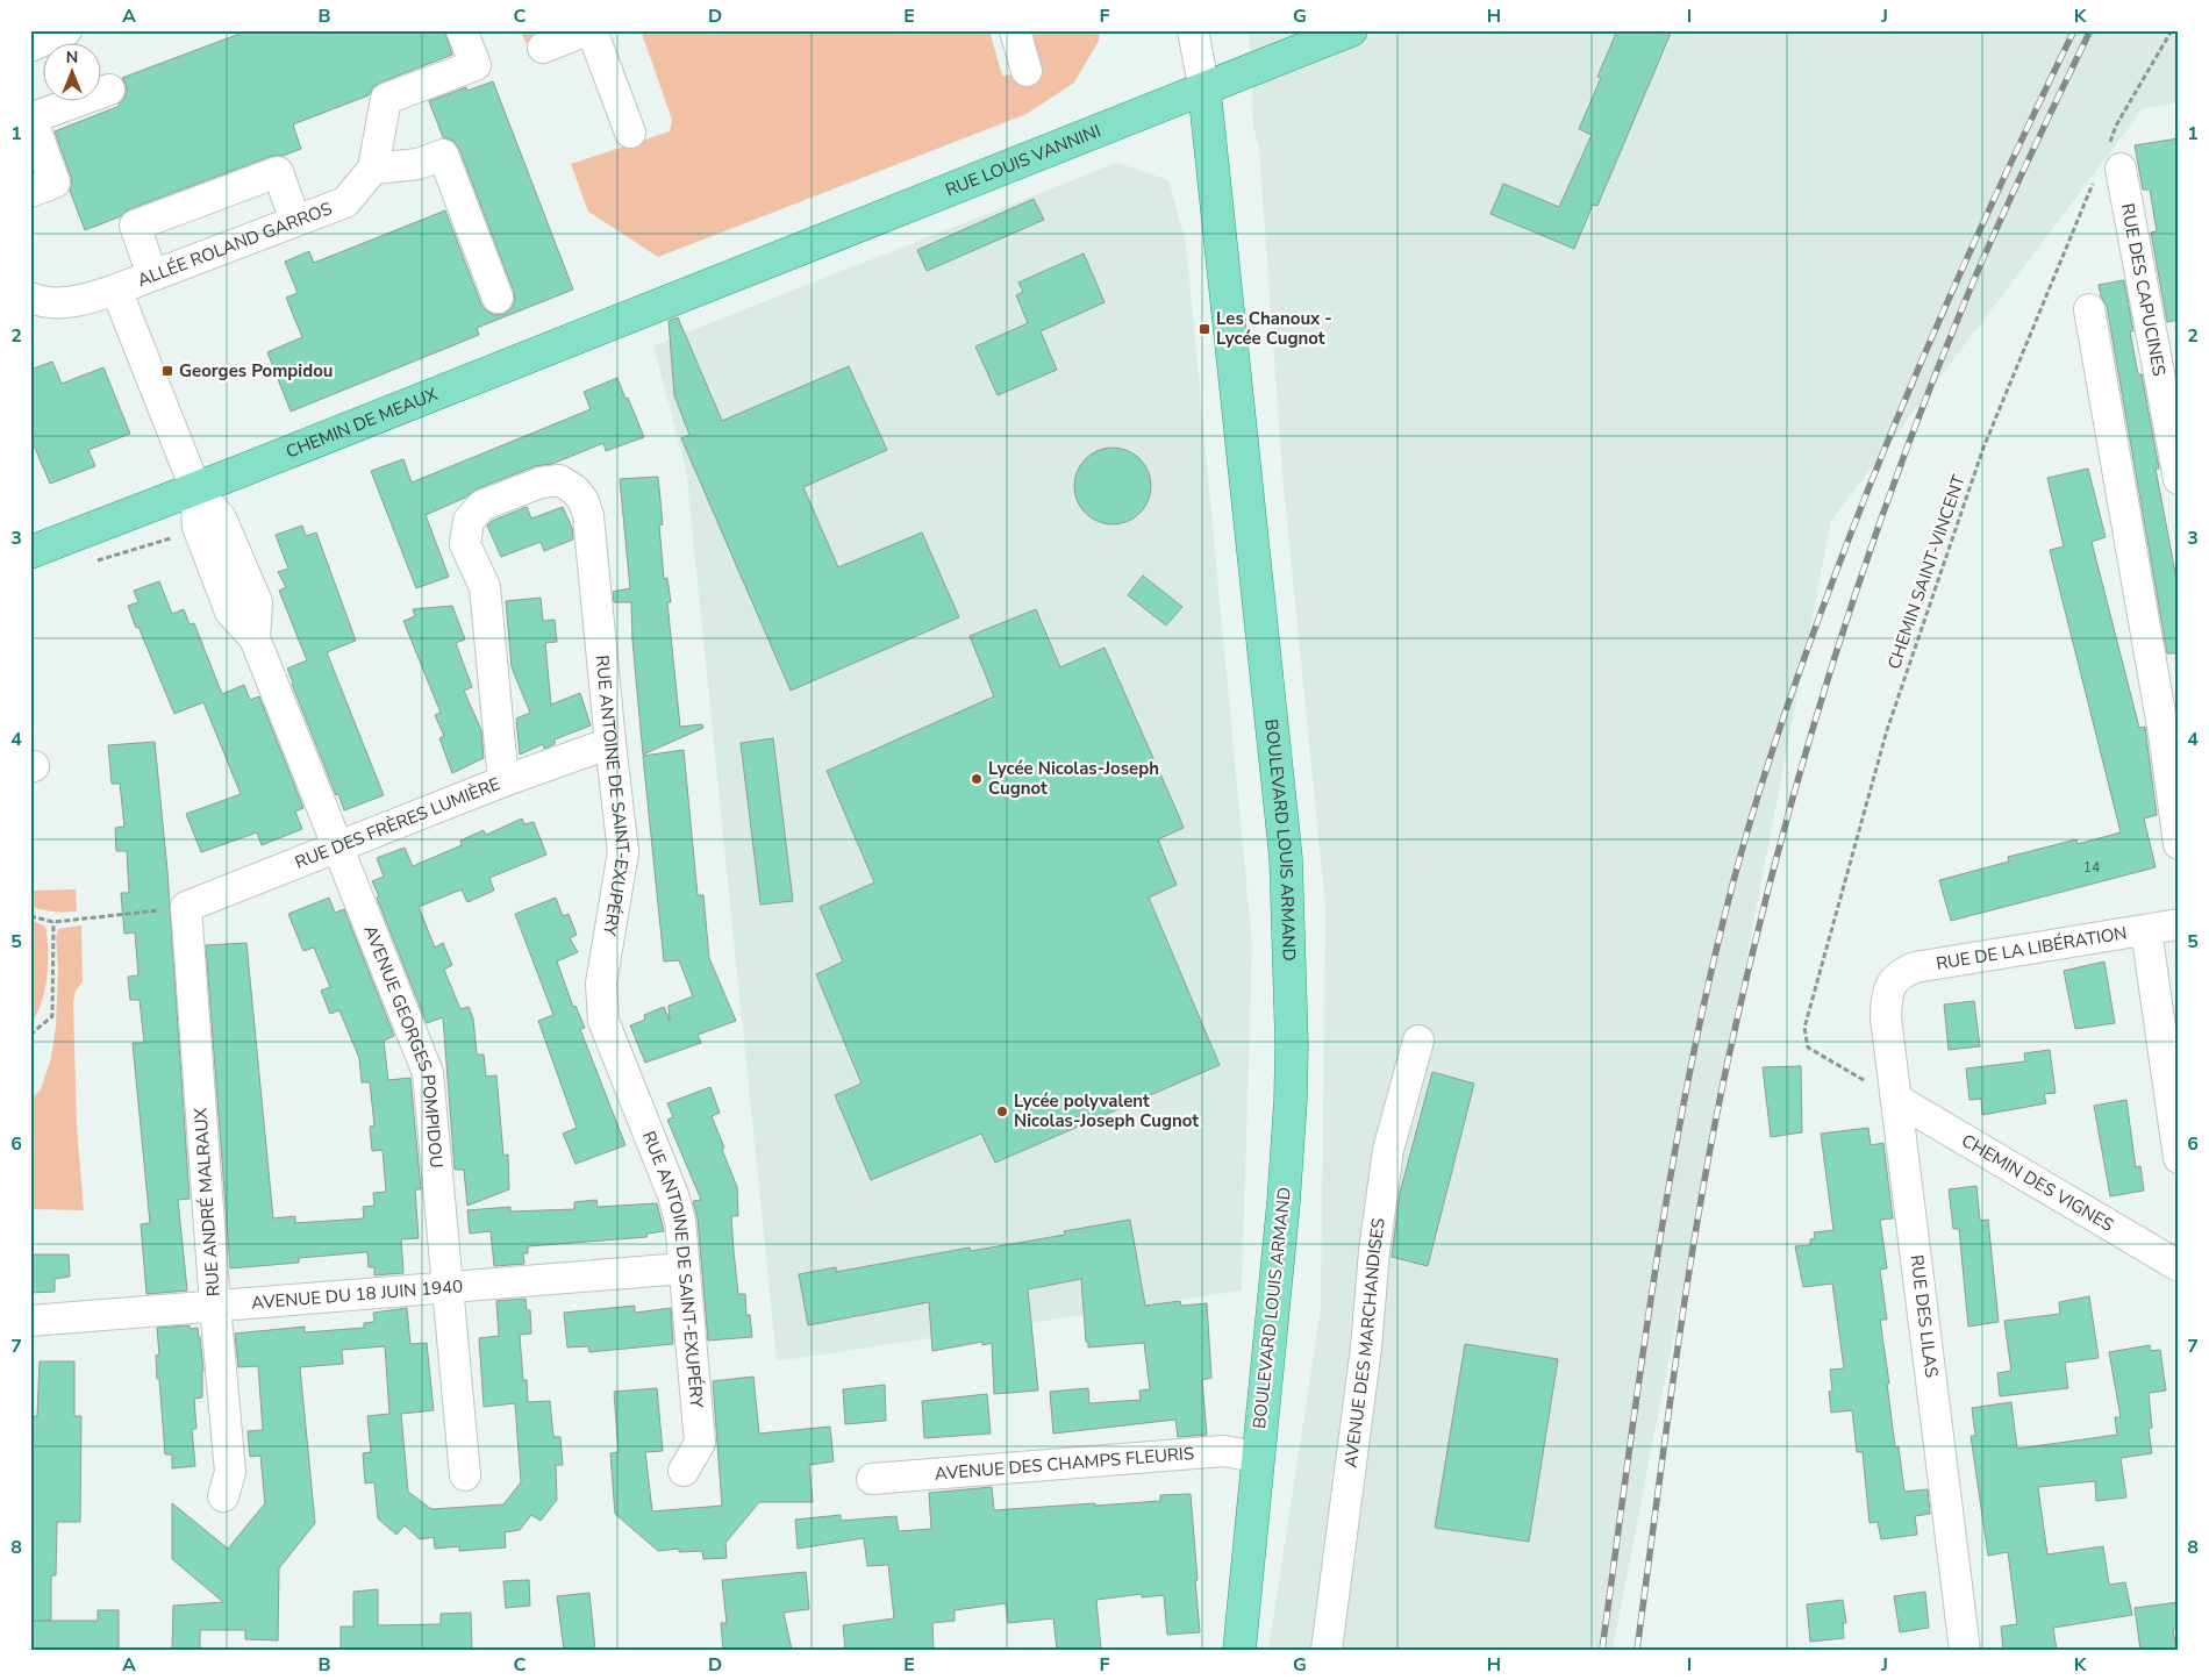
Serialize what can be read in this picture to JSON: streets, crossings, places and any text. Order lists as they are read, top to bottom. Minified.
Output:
{"streets":{"main road":["RUE LOUIS VANNINI","CHEMIN DE MEAUX","BOULEVARD LOUIS ARMAND"],"street":["ALLÉE ROLAND GARROS","RUE DES CAPUCINES","RUE ANTOINE DE SAINT-EXUPÉRY","RUE DES FRÈRES LUMIÈRE","RUE DE LA LIBÉRATION","AVENUE GEORGES POMPIDOU","CHEMIN DES VIGNES","RUE ANDRÉ MALRAUX","AVENUE DU 18 JUIN 1940","RUE DES LILAS","AVENUE DES MARCHANDISES","AVENUE DES CHAMPS FLEURIS"],"path":["CHEMIN SAINT-VINCENT"]},"crossings":[["RUE LOUIS VANNINI","CHEMIN DE MEAUX"],["RUE LOUIS VANNINI","BOULEVARD LOUIS ARMAND"],["RUE DES CAPUCINES","CHEMIN SAINT-VINCENT"],["CHEMIN DE MEAUX","AVENUE GEORGES POMPIDOU"],["CHEMIN SAINT-VINCENT","CHEMIN DES VIGNES"],["CHEMIN SAINT-VINCENT","RUE DES LILAS"],["RUE ANTOINE DE SAINT-EXUPÉRY","RUE DES FRÈRES LUMIÈRE"],["RUE ANTOINE DE SAINT-EXUPÉRY","AVENUE DU 18 JUIN 1940"],["RUE DES FRÈRES LUMIÈRE","AVENUE GEORGES POMPIDOU"],["RUE DES FRÈRES LUMIÈRE","RUE ANDRÉ MALRAUX"],["BOULEVARD LOUIS ARMAND","AVENUE DES CHAMPS FLEURIS"],["RUE DE LA LIBÉRATION","RUE DES LILAS"],["AVENUE GEORGES POMPIDOU","AVENUE DU 18 JUIN 1940"],["CHEMIN DES VIGNES","RUE DES LILAS"],["RUE ANDRÉ MALRAUX","AVENUE DU 18 JUIN 1940"]],"places":{"transit":["Les Chanoux - Lycée Cugnot","Georges Pompidou"],"other":["Lycée Nicolas-Joseph Cugnot","Lycée polyvalent Nicolas-Joseph Cugnot"]},"house_numbers":["14"],"north":"top","grid":{"columns":["A","B","C","D","E","F","G","H","I","J","K"],"rows":["1","2","3","4","5","6","7","8"]}}
